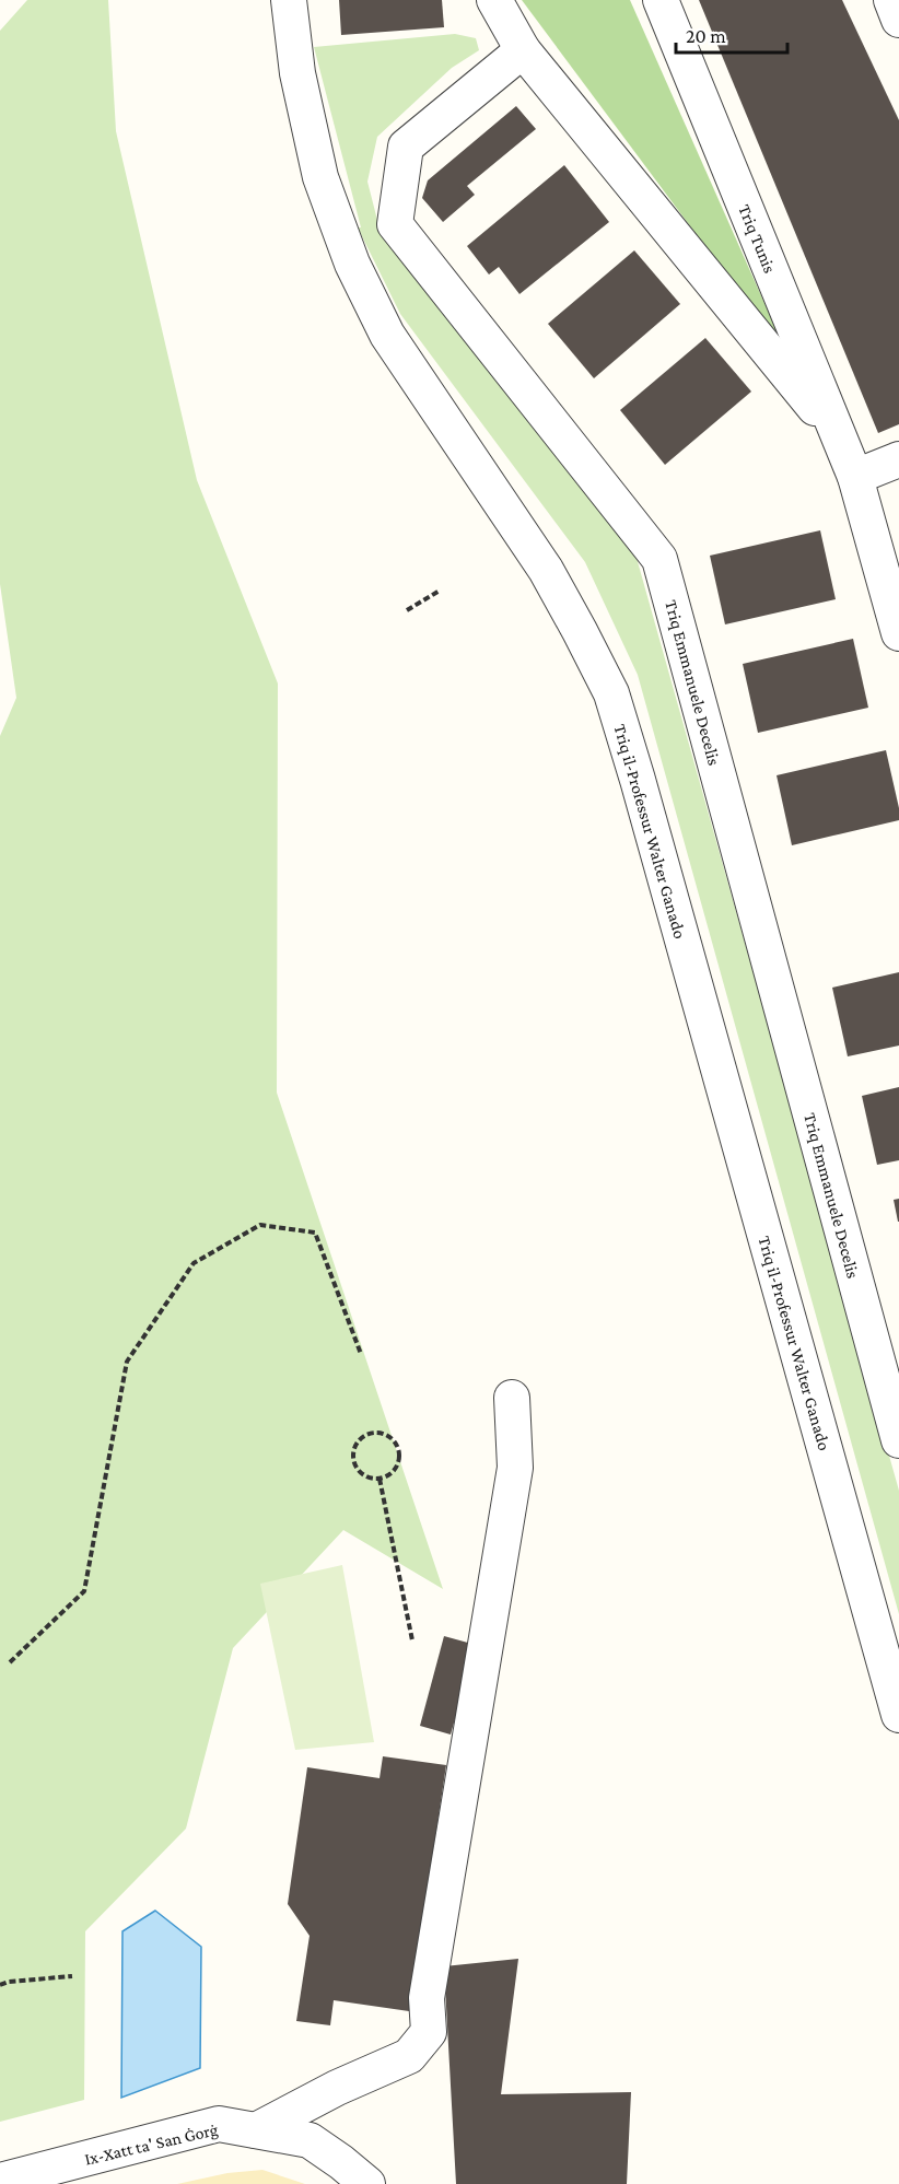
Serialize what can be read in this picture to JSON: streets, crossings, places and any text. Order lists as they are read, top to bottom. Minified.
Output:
{"streets":{"street":["Triq Tunis","Triq Emmanuele Decelis","Triq il-Professur Walter Ganado","Ix-Xatt ta' San Ġorġ"]},"scale_bar":"20 m"}
